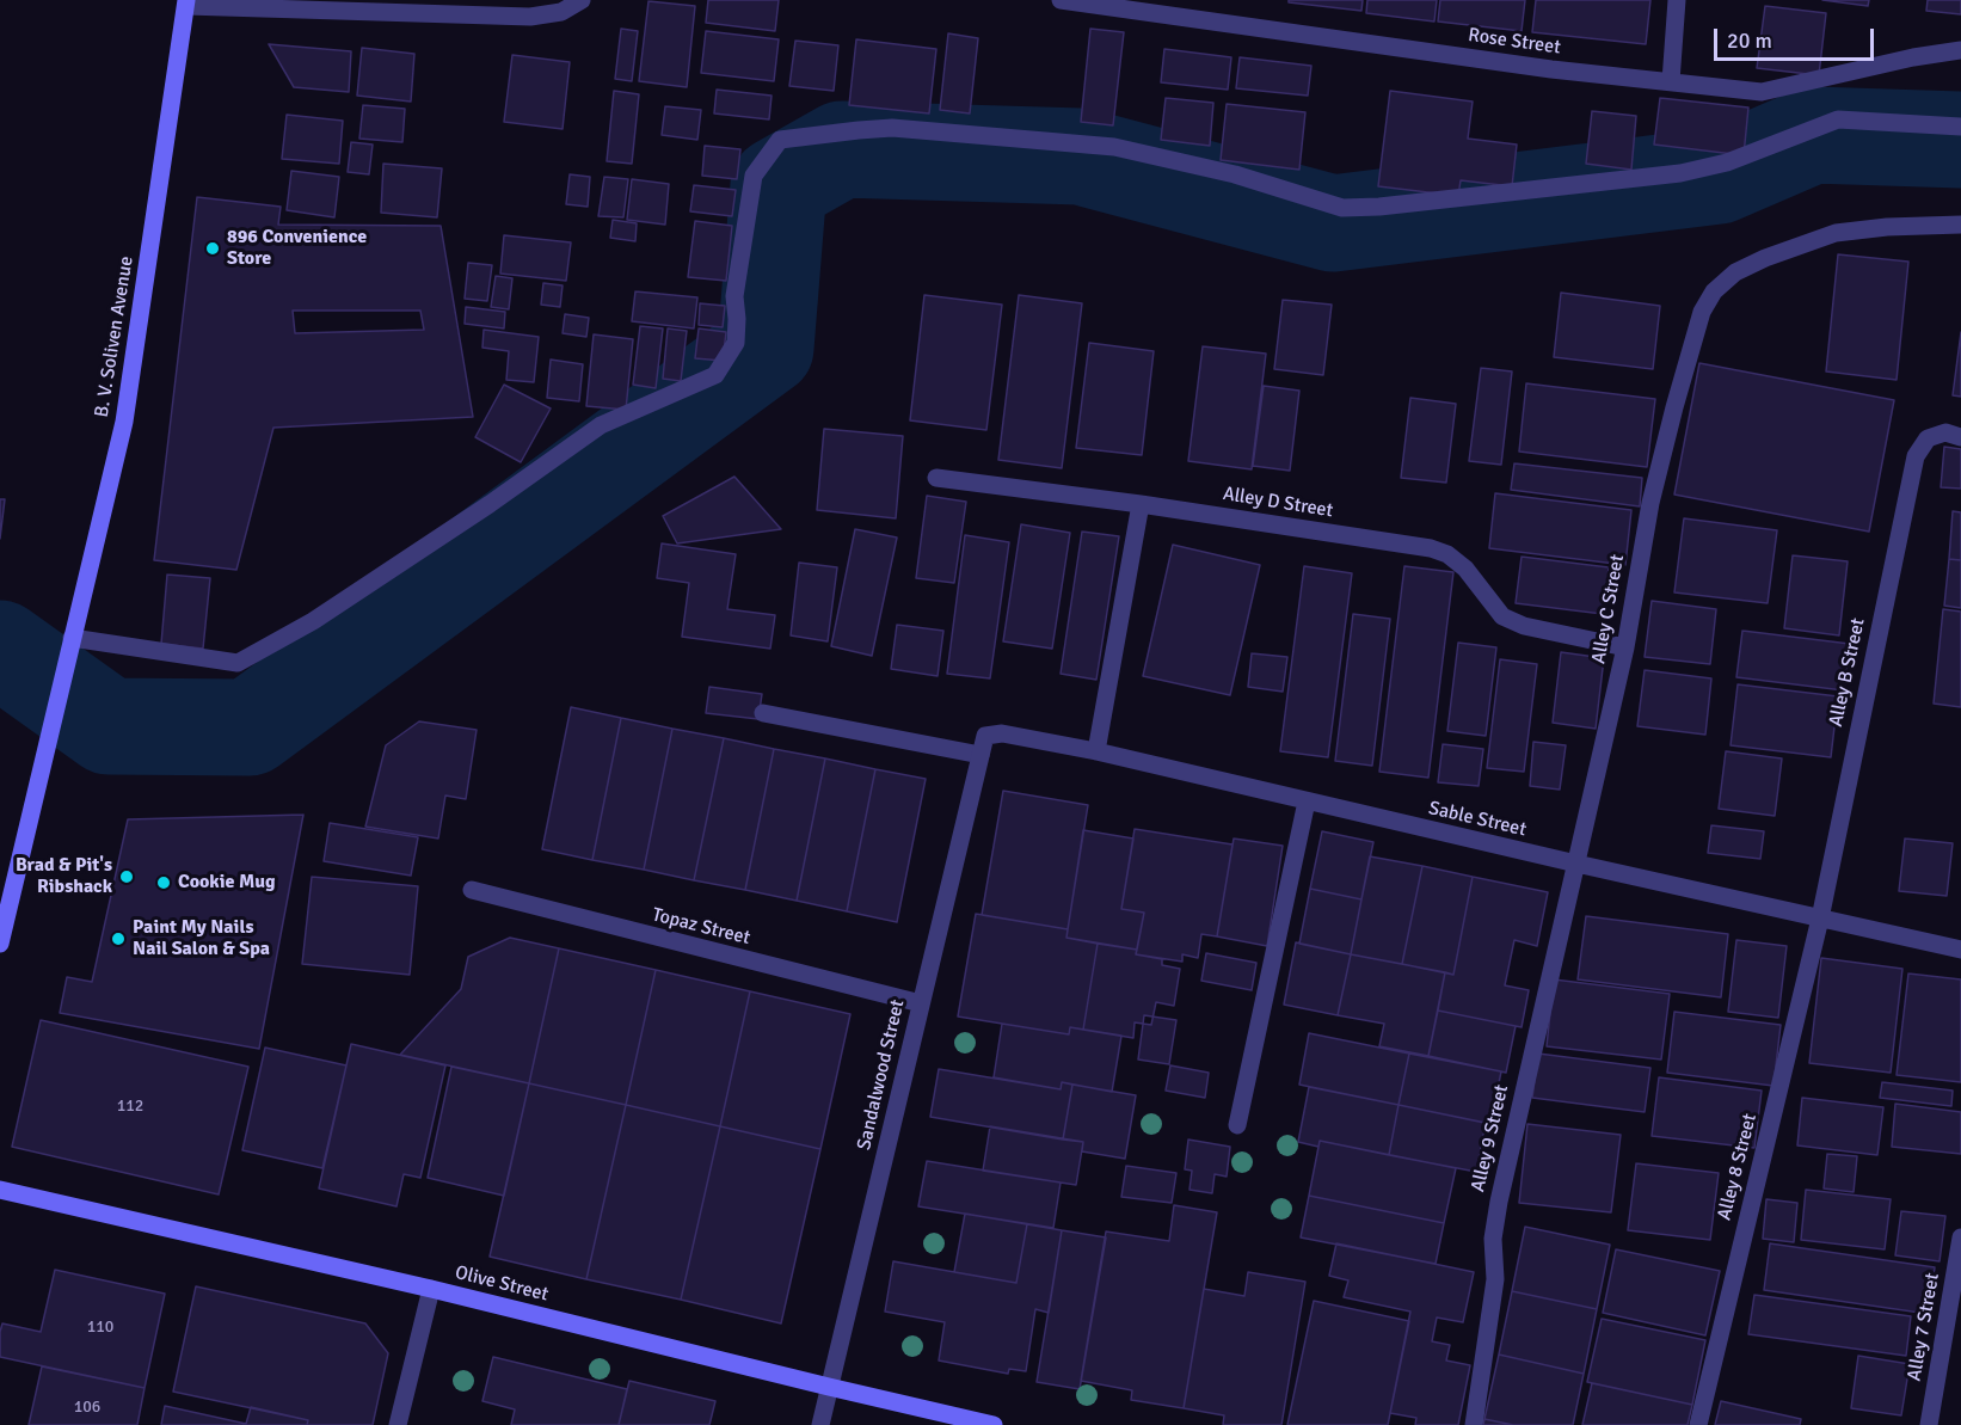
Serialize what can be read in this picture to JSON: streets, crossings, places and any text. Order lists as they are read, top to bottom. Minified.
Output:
{"streets":{"street":["Rose Street","B. V. Soliven Avenue","Alley D Street","Alley C Street","Alley B Street","Sable Street","Topaz Street","Sandalwood Street","Alley 9 Street","Alley 8 Street","Olive Street","Alley 7 Street"]},"crossings":[["Alley D Street","Alley C Street"],["Alley C Street","Sable Street"],["Alley C Street","Alley 9 Street"],["Alley B Street","Sable Street"],["Alley B Street","Alley 8 Street"],["Sable Street","Sandalwood Street"],["Sable Street","Alley 9 Street"],["Sable Street","Alley 8 Street"],["Topaz Street","Sandalwood Street"],["Sandalwood Street","Olive Street"]],"places":["896 Convenience Store","Brad & Pit's Ribshack","Cookie Mug","Paint My Nails Nail Salon & Spa"],"house_numbers":["112","110","106"],"scale_bar":"20 m"}
